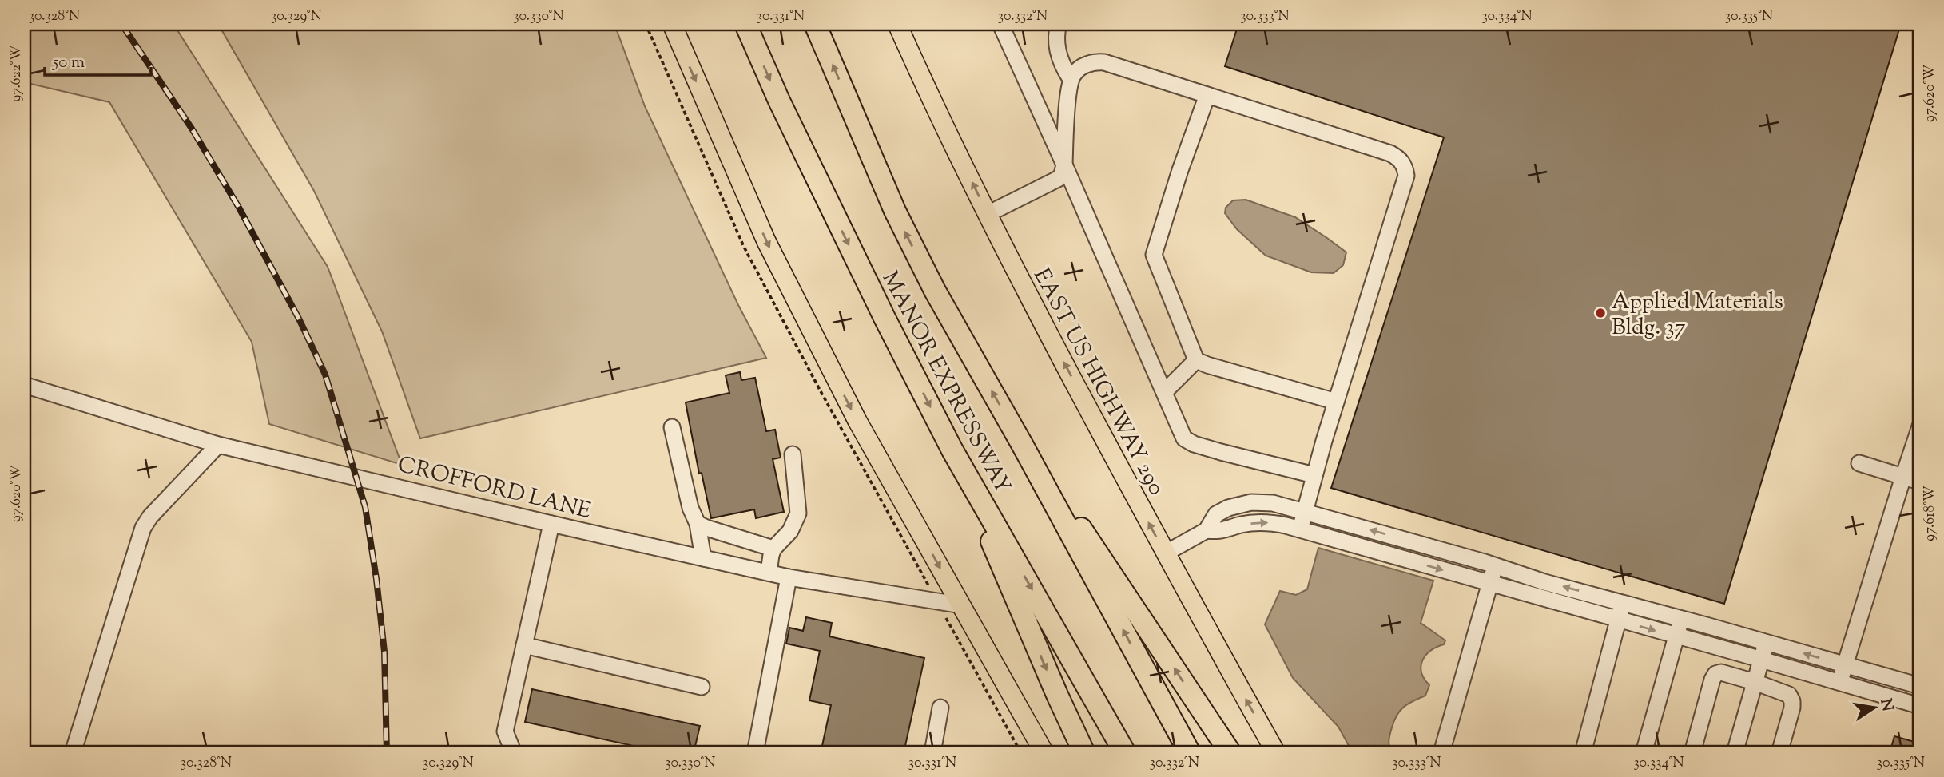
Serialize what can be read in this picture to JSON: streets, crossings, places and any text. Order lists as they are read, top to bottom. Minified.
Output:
{"streets":{"highway":["MANOR EXPRESSWAY"],"main road":["EAST US HIGHWAY 290"],"street":["CROFFORD LANE"]},"one_way":["EAST US HIGHWAY 290"],"places":["Applied Materials Bldg. 37"],"scale_bar":"50 m","north":"right","coordinates":["30.328°N","30.329°N","30.330°N","30.331°N","30.332°N","30.333°N","30.334°N","30.335°N","97.622°W","97.620°W","97.618°W"]}
